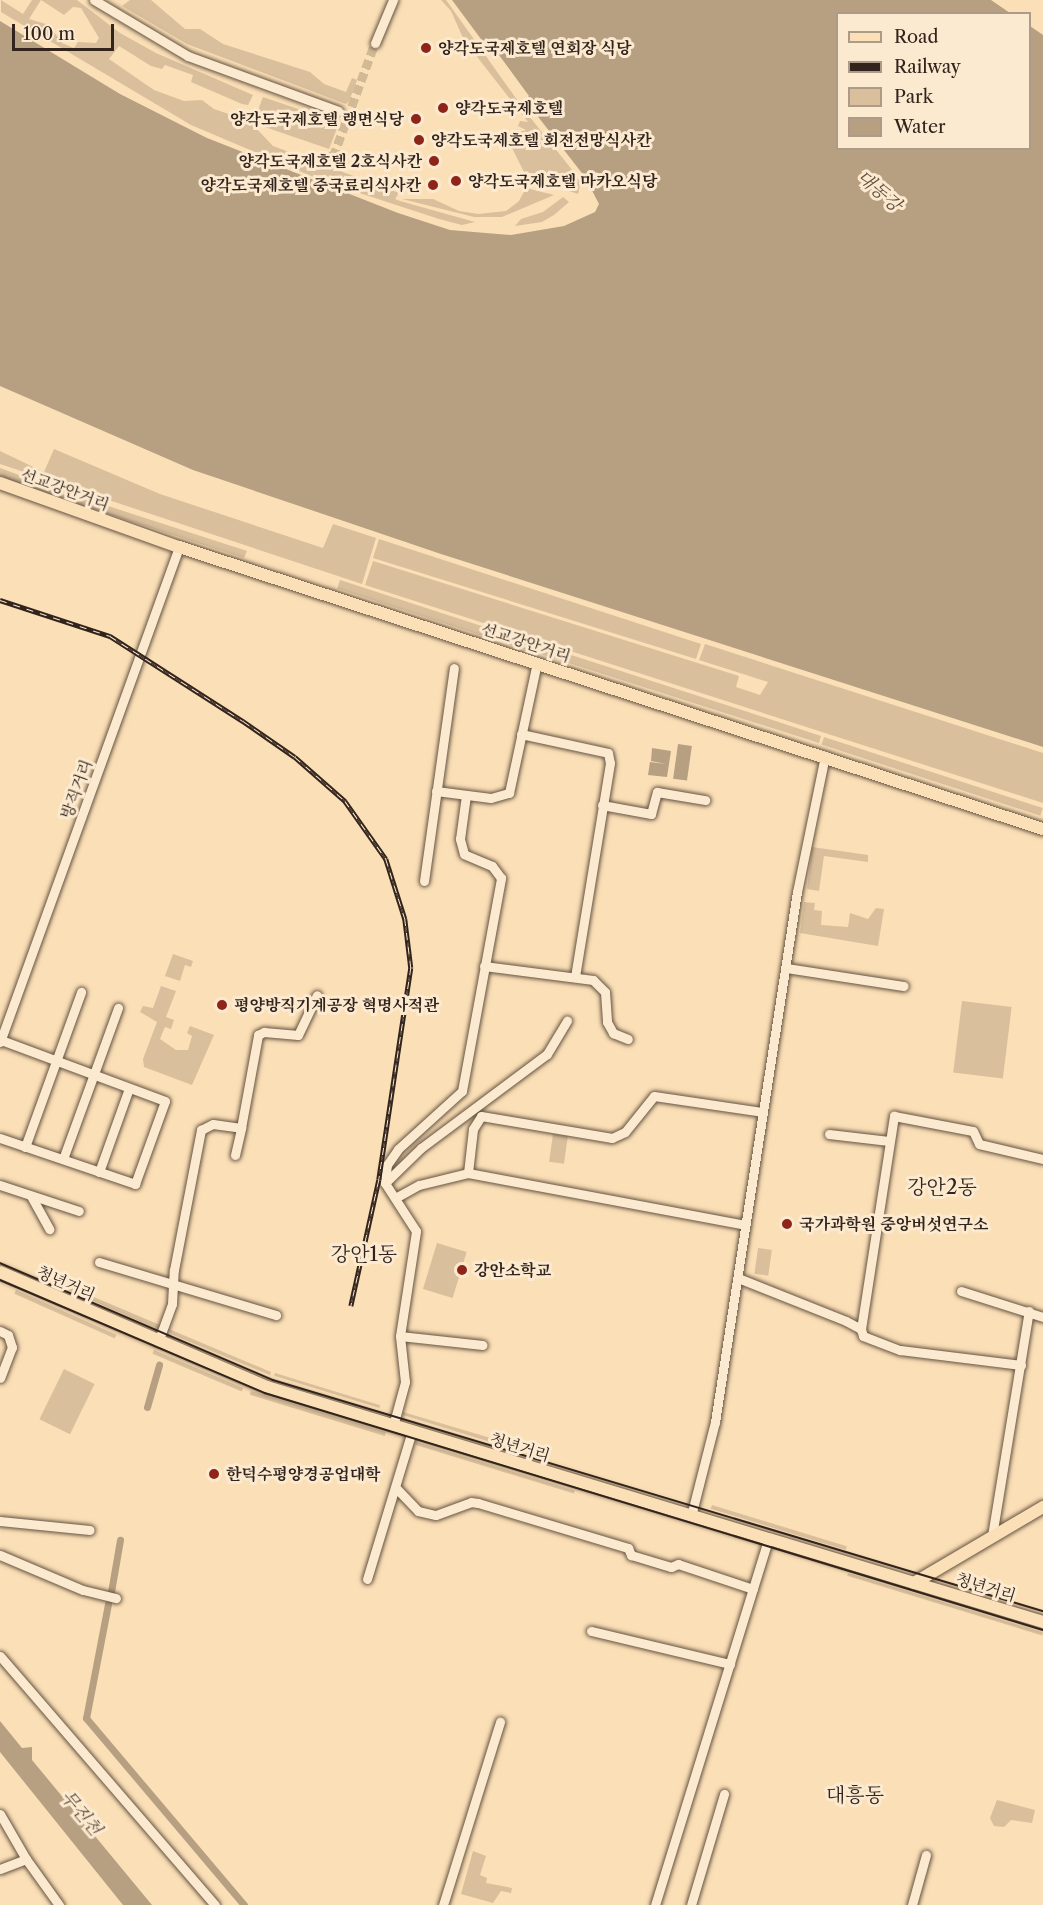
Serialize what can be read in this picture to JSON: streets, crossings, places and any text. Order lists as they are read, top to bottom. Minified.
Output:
{"streets":{"main road":["선교강안거리","청년거리"],"street":["방직거리"]},"crossings":[["선교강안거리","방직거리"]],"districts":["강안2동","강안1동","대흥동"],"water":["대동강","무진천"],"places":["양각도국제호텔 연회장 식당","양각도국제호텔","양각도국제호텔 랭면식당","양각도국제호텔 회전전망식사칸","양각도국제호텔 2호식사칸","양각도국제호텔 마카오식당","양각도국제호텔 중국료리식사칸","평양방직기계공장 혁명사적관","국가과학원 중앙버섯연구소","강안소학교","한덕수평양경공업대학"],"legend":["Road","Railway","Park","Water"],"scale_bar":"100 m"}
